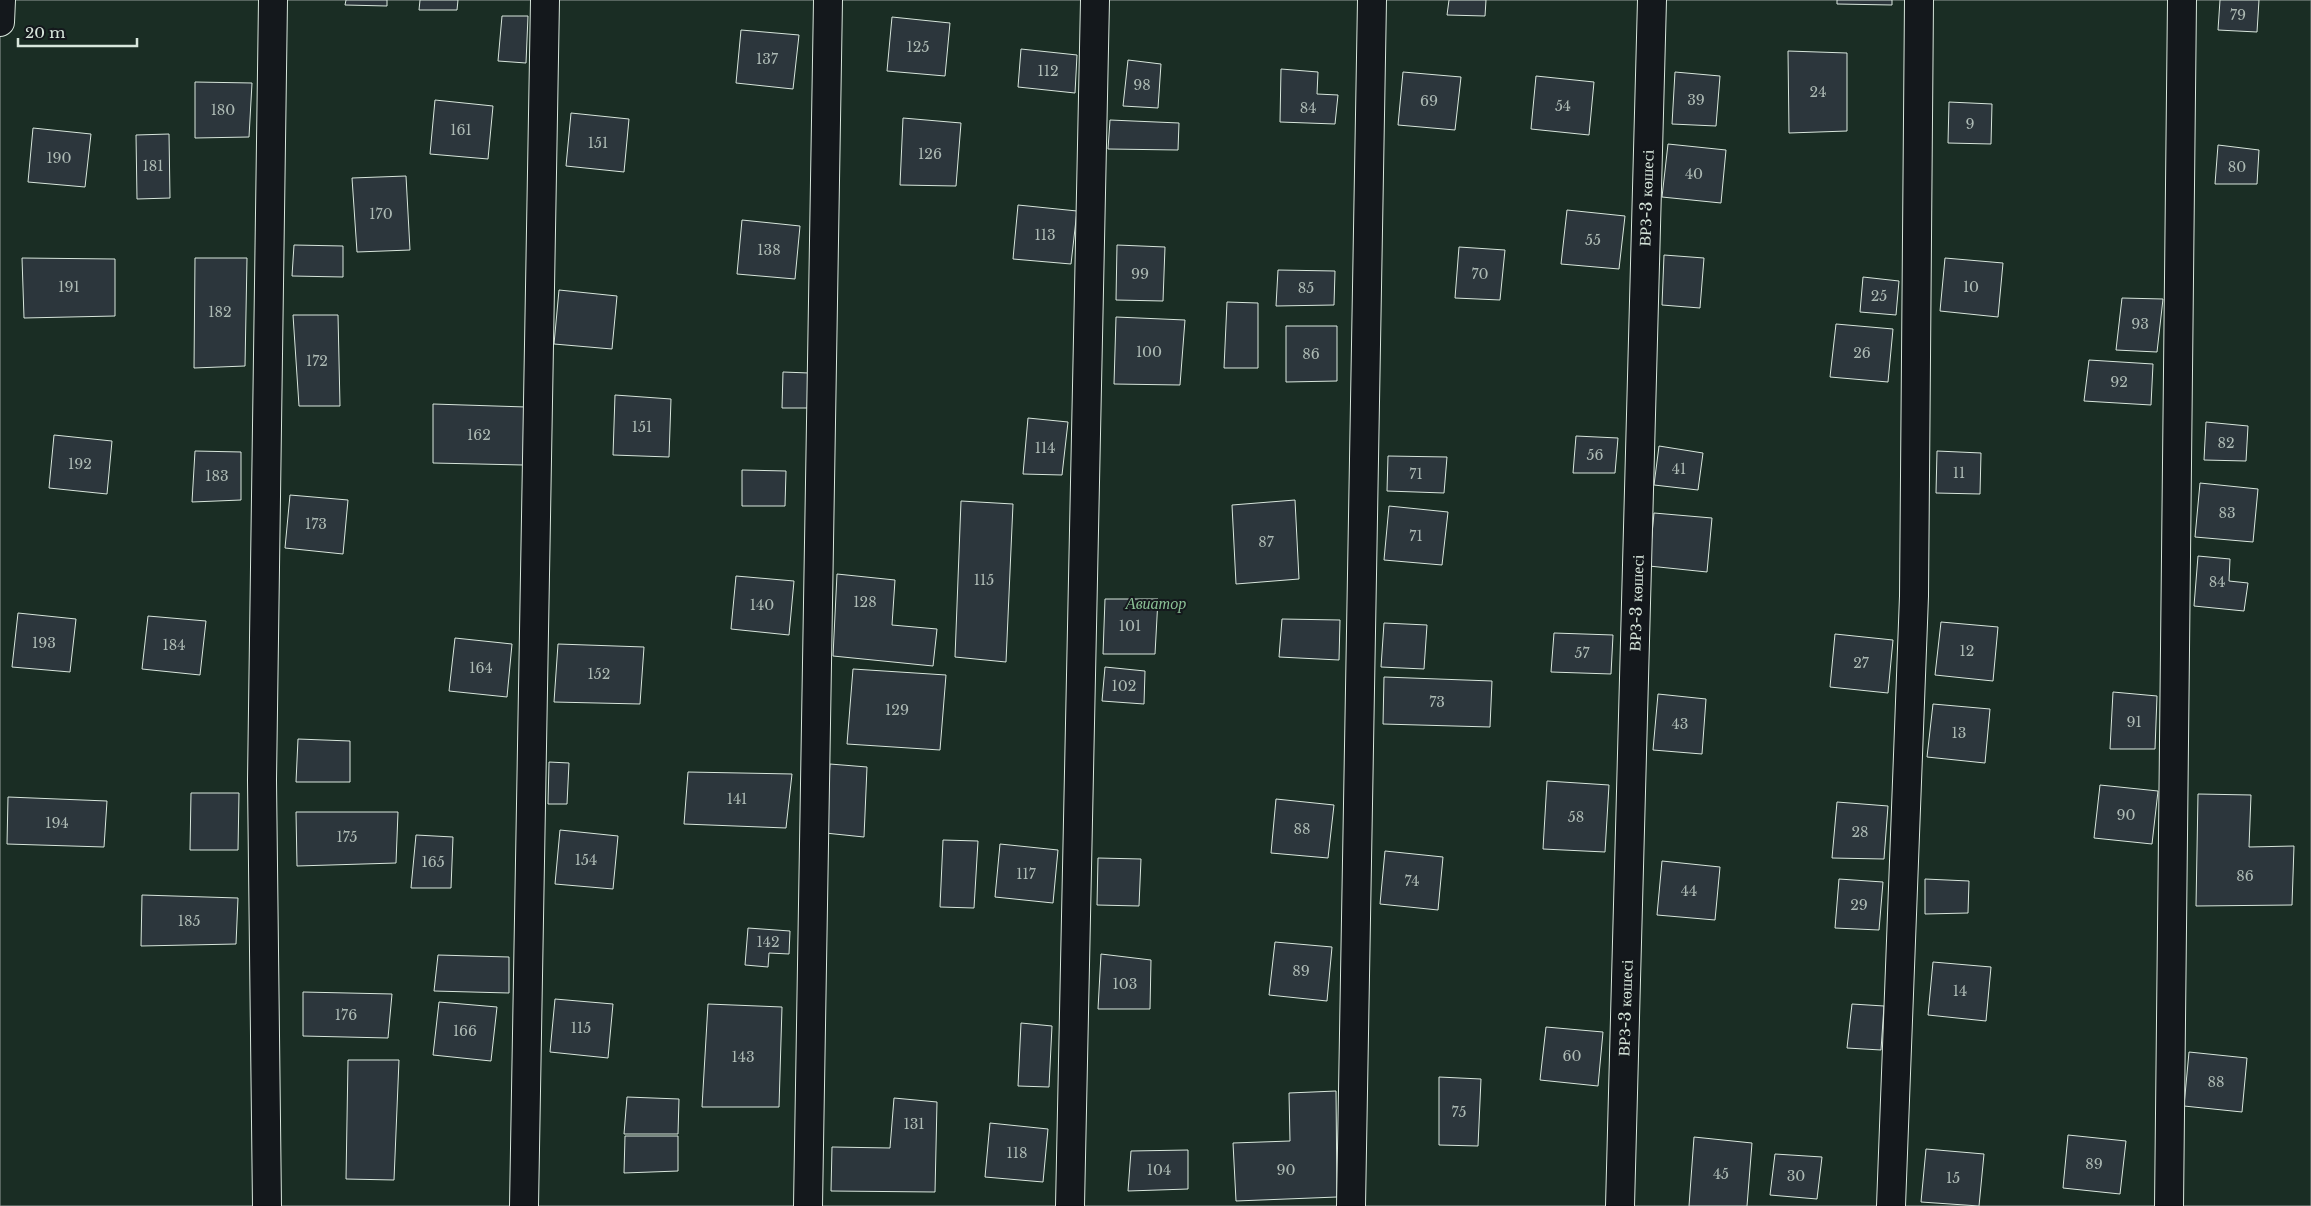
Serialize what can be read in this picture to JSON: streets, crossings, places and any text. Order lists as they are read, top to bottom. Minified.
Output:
{"streets":{"street":["ВРЗ-3 көшесі"]},"parks":["Авиатор"],"house_numbers":["79","125","137","112","98","24","39","69","54","84","180","9","161","151","126","190","181","80","40","170","113","55","138","99","70","191","10","85","25","182","93","100","26","86","172","92","151","162","82","114","56","192","41","11","71","183","83","173","71","87","115","84","128","140","101","193","184","12","57","27","164","152","102","73","129","91","43","13","141","90","58","194","88","28","175","154","165","117","86","74","44","29","185","142","89","103","14","176","115","166","60","143","88","75","131","118","89","104","90","45","30","15"],"scale_bar":"20 m"}
